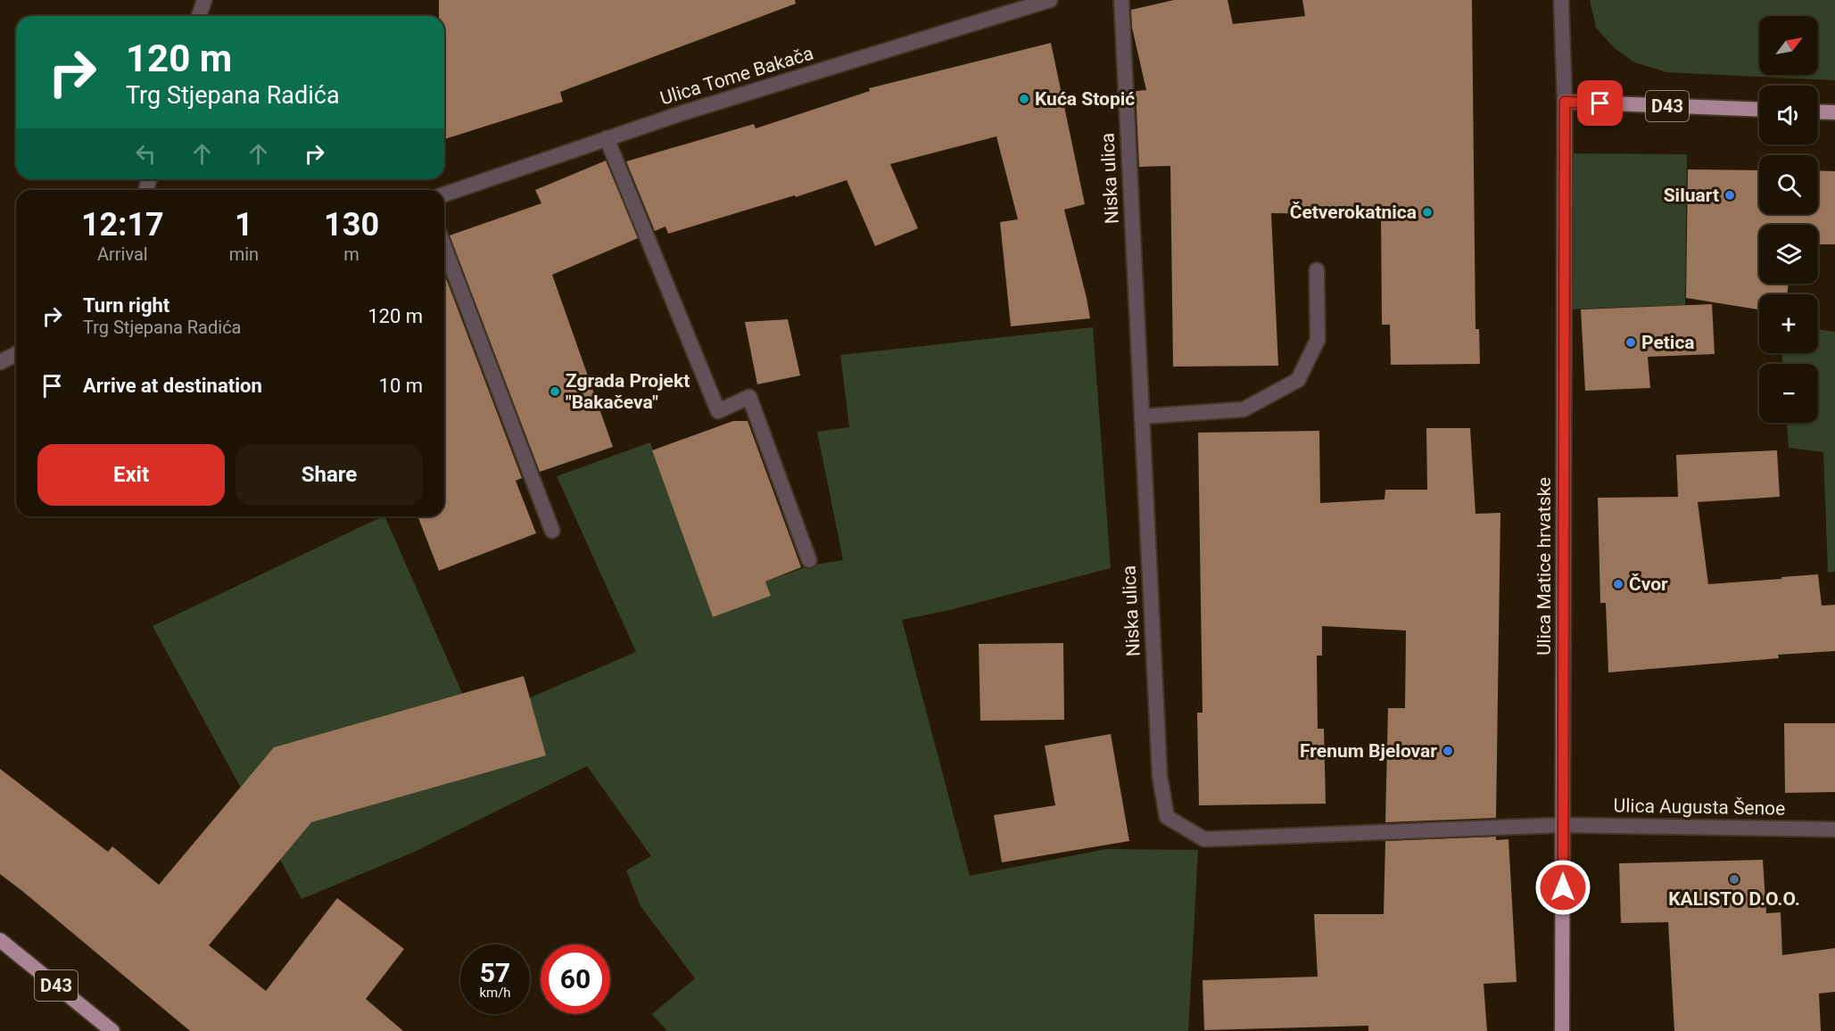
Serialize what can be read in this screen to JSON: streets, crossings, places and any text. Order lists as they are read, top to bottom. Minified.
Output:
{"streets":{"main road":["D43","Ulica Matice hrvatske"],"street":["Ulica Tome Bakača","Niska ulica","Ulica Augusta Šenoe"]},"crossings":[["D43","Ulica Matice hrvatske"],["Niska ulica","Ulica Matice hrvatske"],["Niska ulica","Ulica Augusta Šenoe"],["Ulica Matice hrvatske","Ulica Augusta Šenoe"]],"places":["Kuća Stopić","Siluart","Četverokatnica","Petica","Zgrada Projekt \"Bakačeva\"","Čvor","Frenum Bjelovar","KALISTO D.O.O."],"north":"top right","page":{"map_buttons":["+","−"],"turn":["120 m","Trg Stjepana Radića"],"eta":["12:17","Arrival","1","min","130","m"],"list":[{"name":"Turn right","note":"Trg Stjepana Radića","value":"120 m"},{"name":"Arrive at destination","value":"10 m"}],"buttons":["Exit","Share"],"speed":"57 km/h","limit":"60"}}
